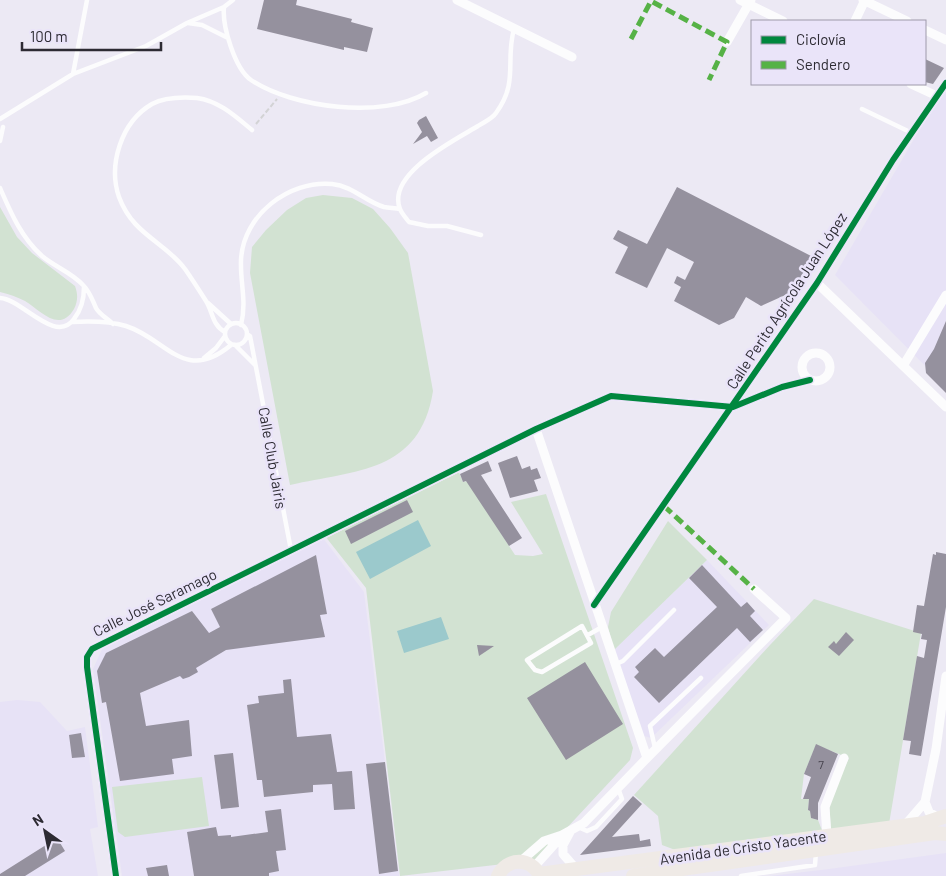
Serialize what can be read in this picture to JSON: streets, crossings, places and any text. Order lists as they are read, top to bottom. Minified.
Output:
{"streets":{"main road":["Avenida de Cristo Yacente"],"street":["Calle Perito Agrícola Juan López","Calle José Saramago"],"lane":["Calle Club Jairis"]},"crossings":[["Calle Perito Agrícola Juan López","Calle José Saramago"],["Calle Club Jairis","Calle José Saramago"]],"house_numbers":["7"],"legend":["Ciclovía","Sendero"],"scale_bar":"100 m","north":"top left"}
